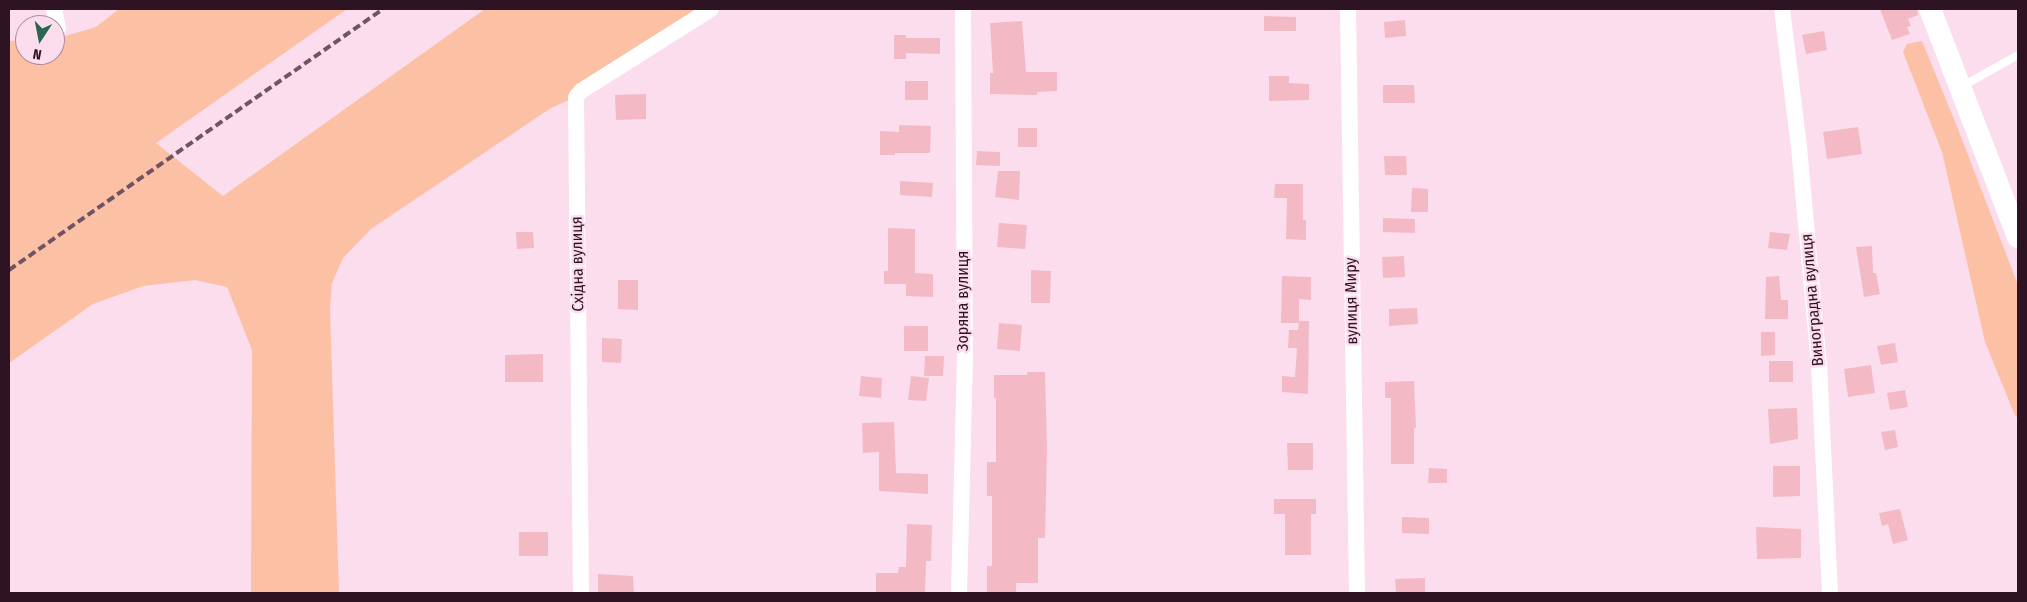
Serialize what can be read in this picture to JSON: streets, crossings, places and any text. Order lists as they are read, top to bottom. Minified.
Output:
{"streets":{"street":["Східна вулиця","Виноградна вулиця","Зоряна вулиця","вулиця Миру"]},"north":"bottom"}
